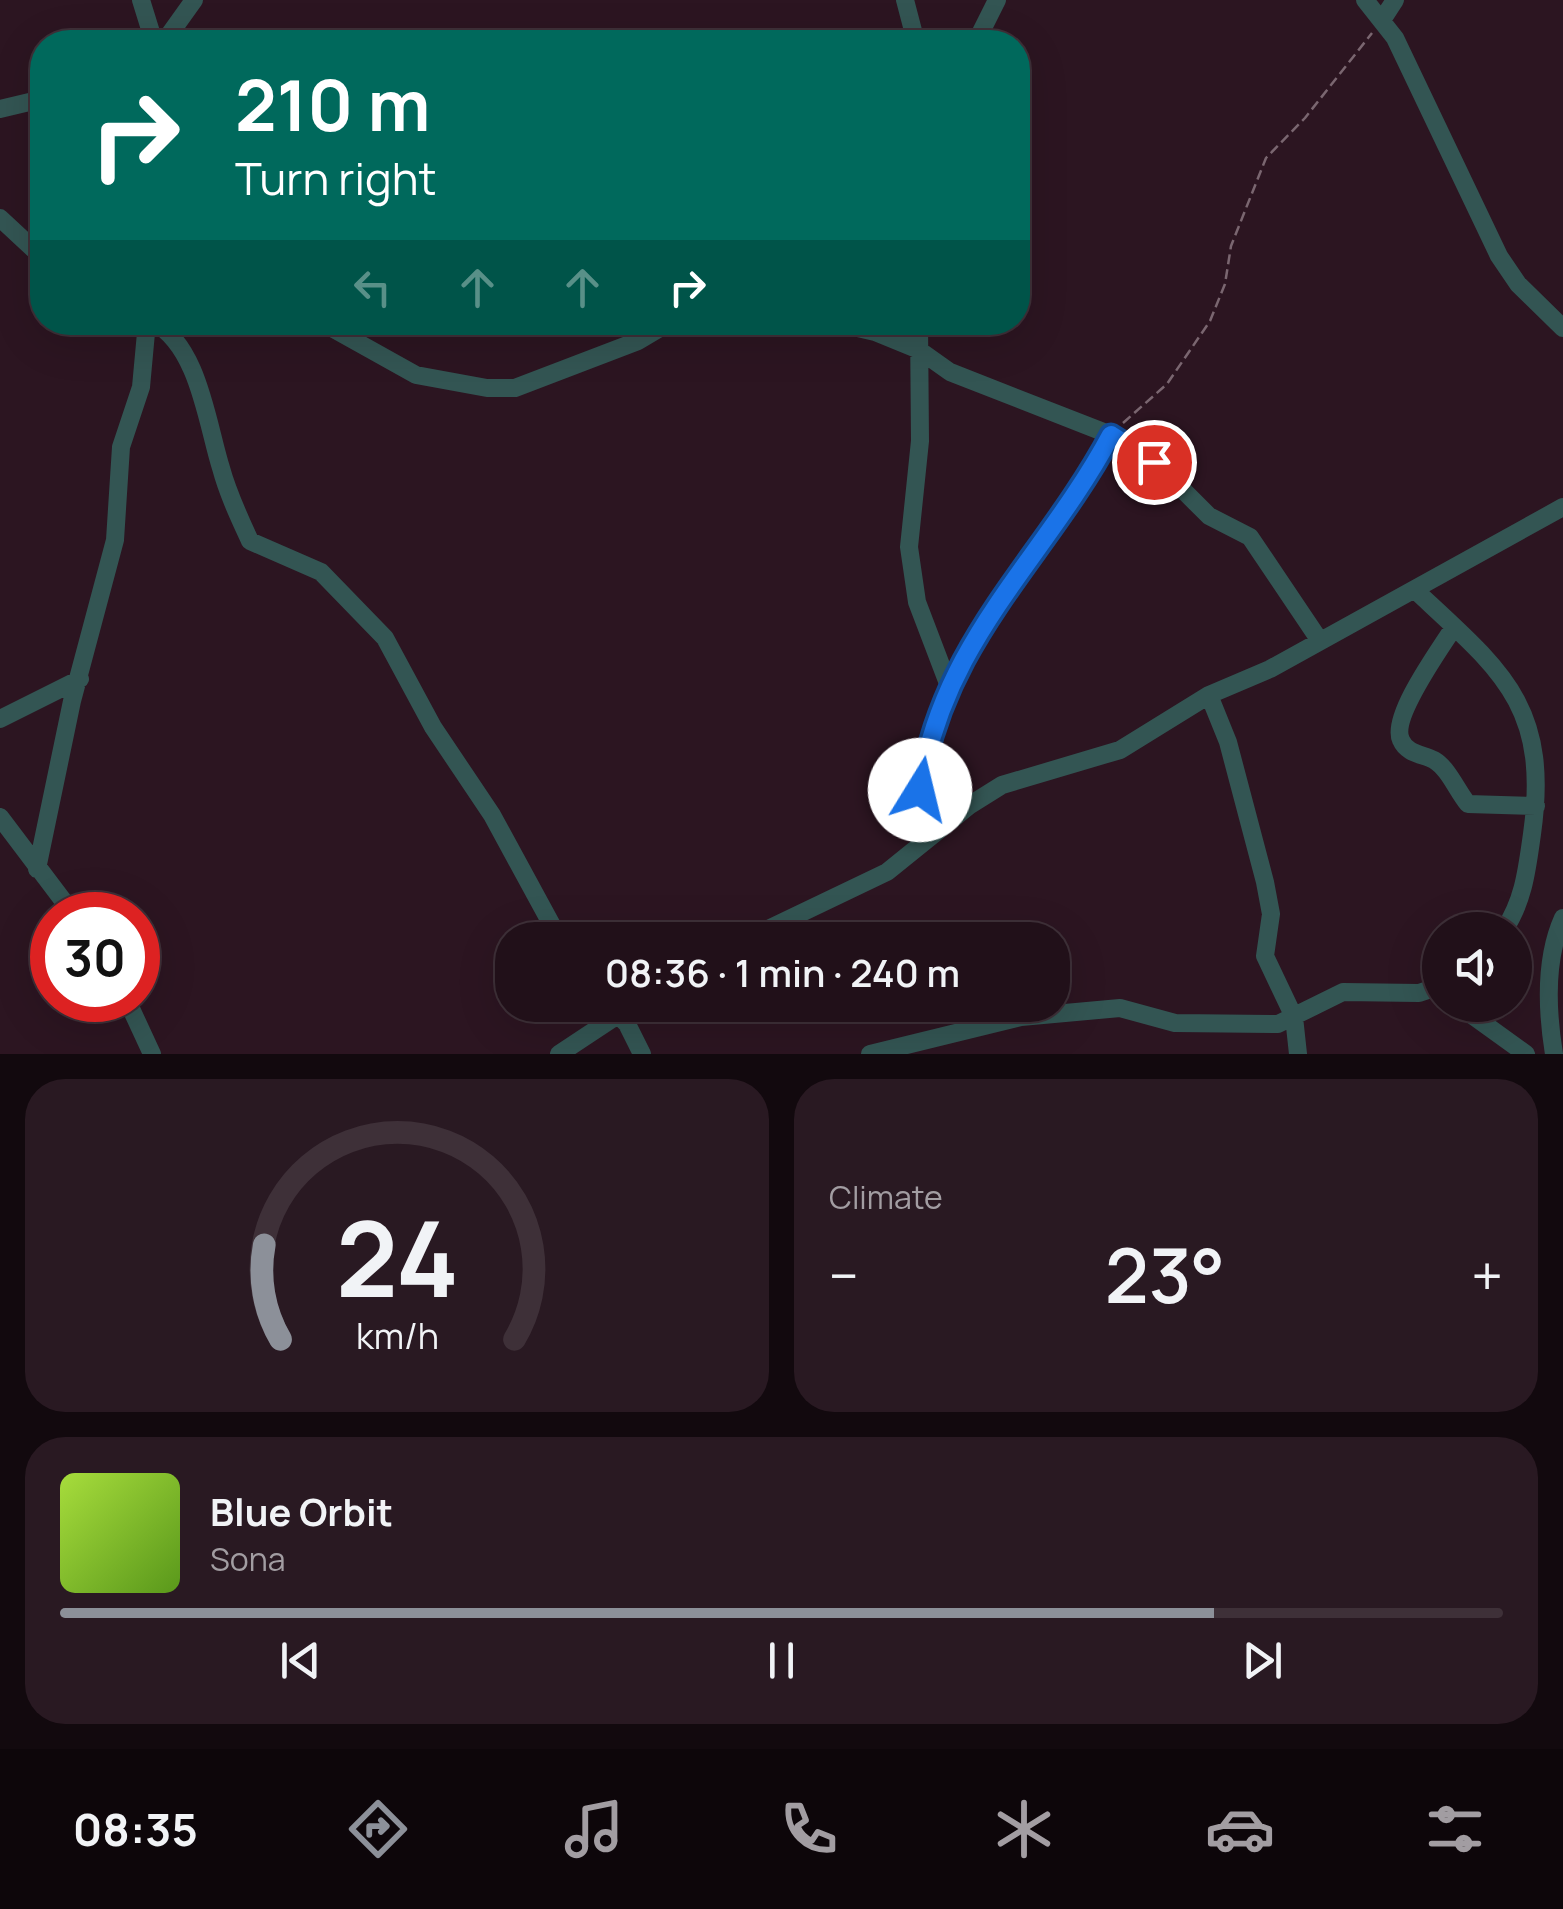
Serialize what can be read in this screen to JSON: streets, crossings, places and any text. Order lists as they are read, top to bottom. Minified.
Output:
{"page":{"turn":["210 m","Turn right"],"limit":"30","trip":"08:36 · 1 min · 240 m","tile":"Climate","heat":["−","23°","+"],"song":["Blue Orbit","Sona"],"tabs":"08:35","gauge":["24","km/h"]}}
